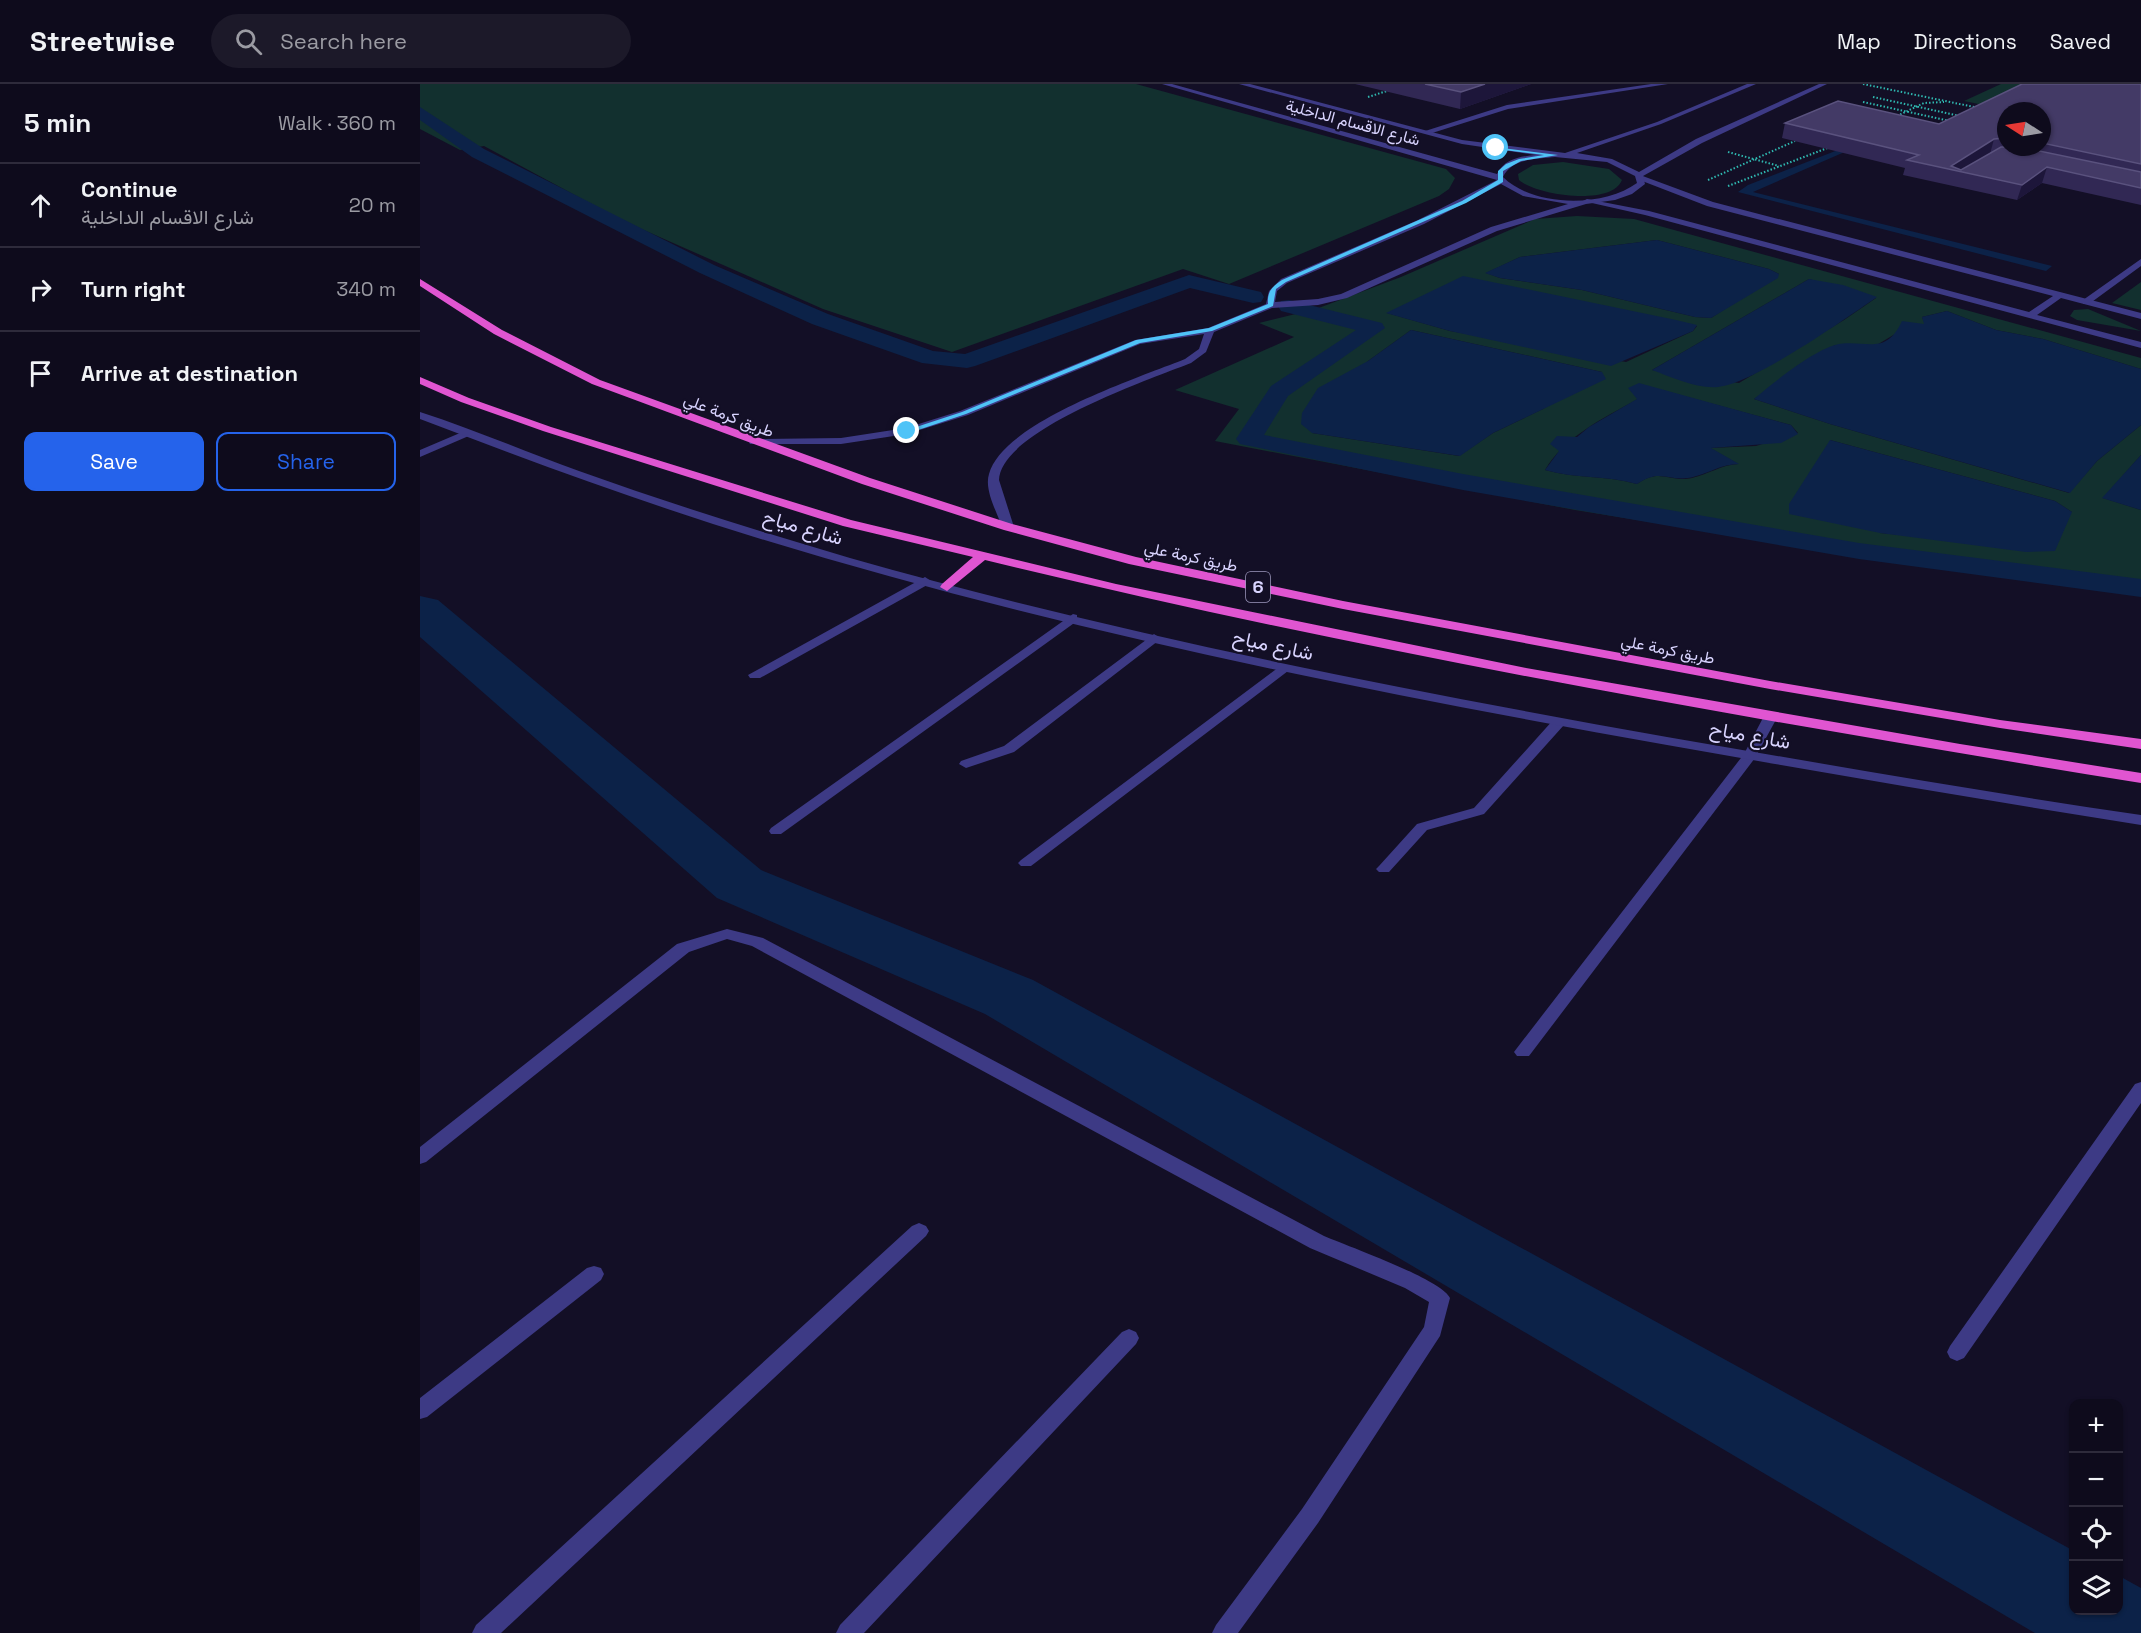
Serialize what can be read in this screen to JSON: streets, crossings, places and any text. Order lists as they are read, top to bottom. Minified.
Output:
{"streets":{"highway":["طريق كرمة علي","6"],"street":["شارع الاقسام الداخلية","شارع مياح"]},"north":"left","page":{"header":"Streetwise","search":"Search here","nav":["Map","Directions","Saved"],"heading":["5 min","Walk · 360 m"],"list":[["Continue","شارع الاقسام الداخلية","20 m"],["Turn right","340 m"],"Arrive at destination"],"buttons":["Save","Share"],"map_buttons":["+","−"]}}
